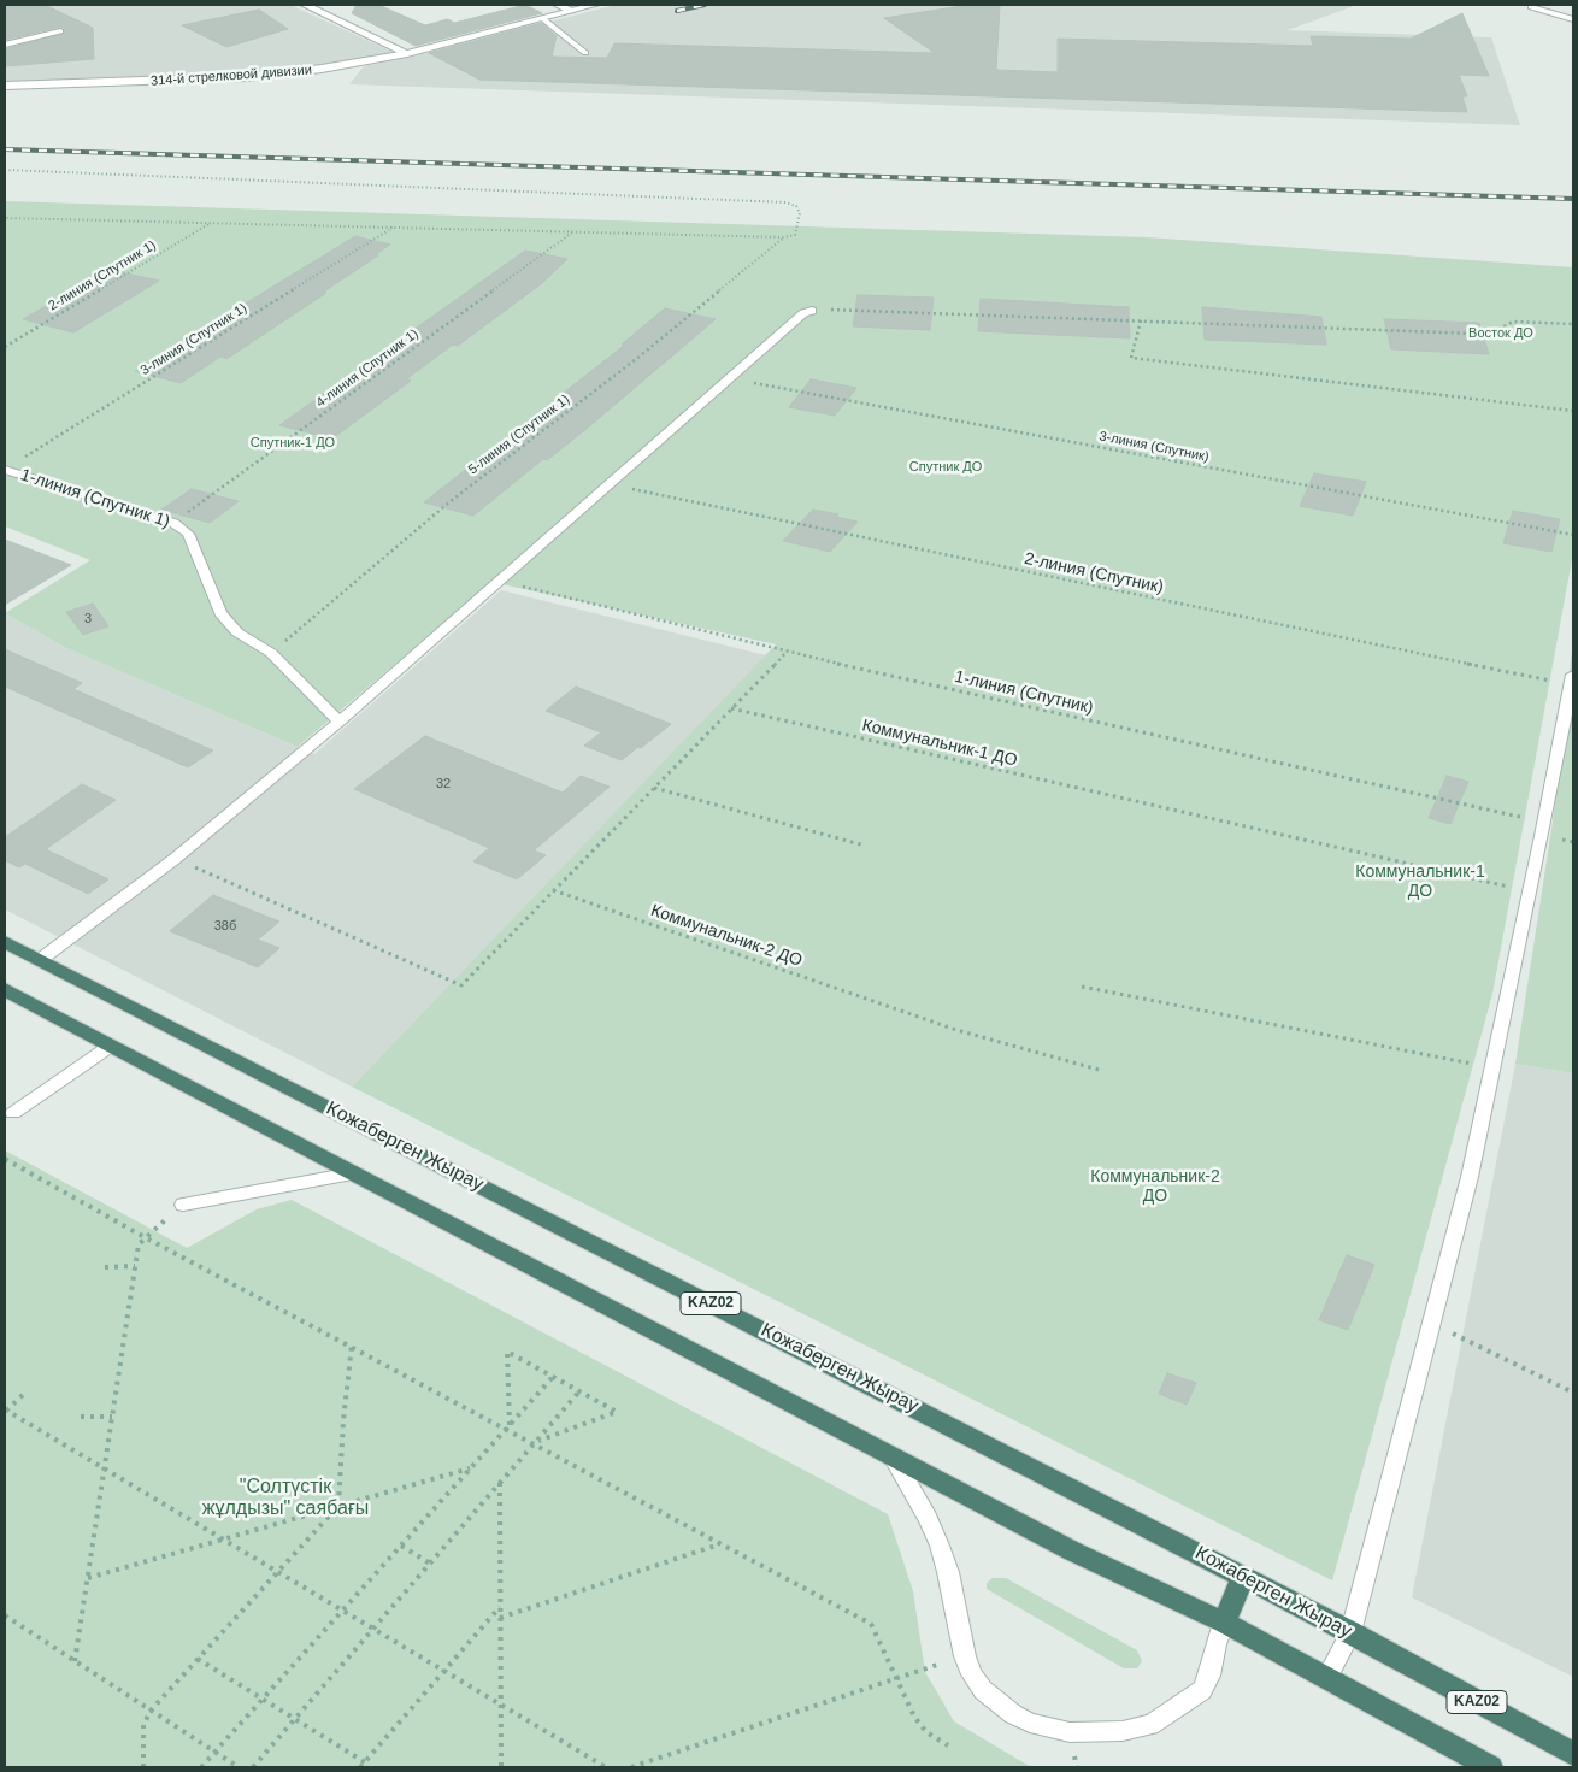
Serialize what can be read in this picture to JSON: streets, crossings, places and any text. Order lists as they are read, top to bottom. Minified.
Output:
{"streets":{"highway":["Кожаберген Жырау","KAZ02"],"street":["314-й стрелковой дивизии"],"lane":["1-линия (Спутник 1)"],"path":["2-линия (Спутник 1)","3-линия (Спутник 1)","4-линия (Спутник 1)","5-линия (Спутник 1)","3-линия (Спутник)","2-линия (Спутник)","1-линия (Спутник)","Коммунальник-1 ДО","Коммунальник-2 ДО"]},"crossings":[["4-линия (Спутник 1)","1-линия (Спутник 1)"],["5-линия (Спутник 1)","1-линия (Спутник 1)"]],"parks":["Восток ДО","Спутник-1 ДО","Спутник ДО","Коммунальник-1 ДО","Коммунальник-2 ДО","\"Солтүстік жұлдызы\" саябағы"],"house_numbers":["3","32","38б"]}
